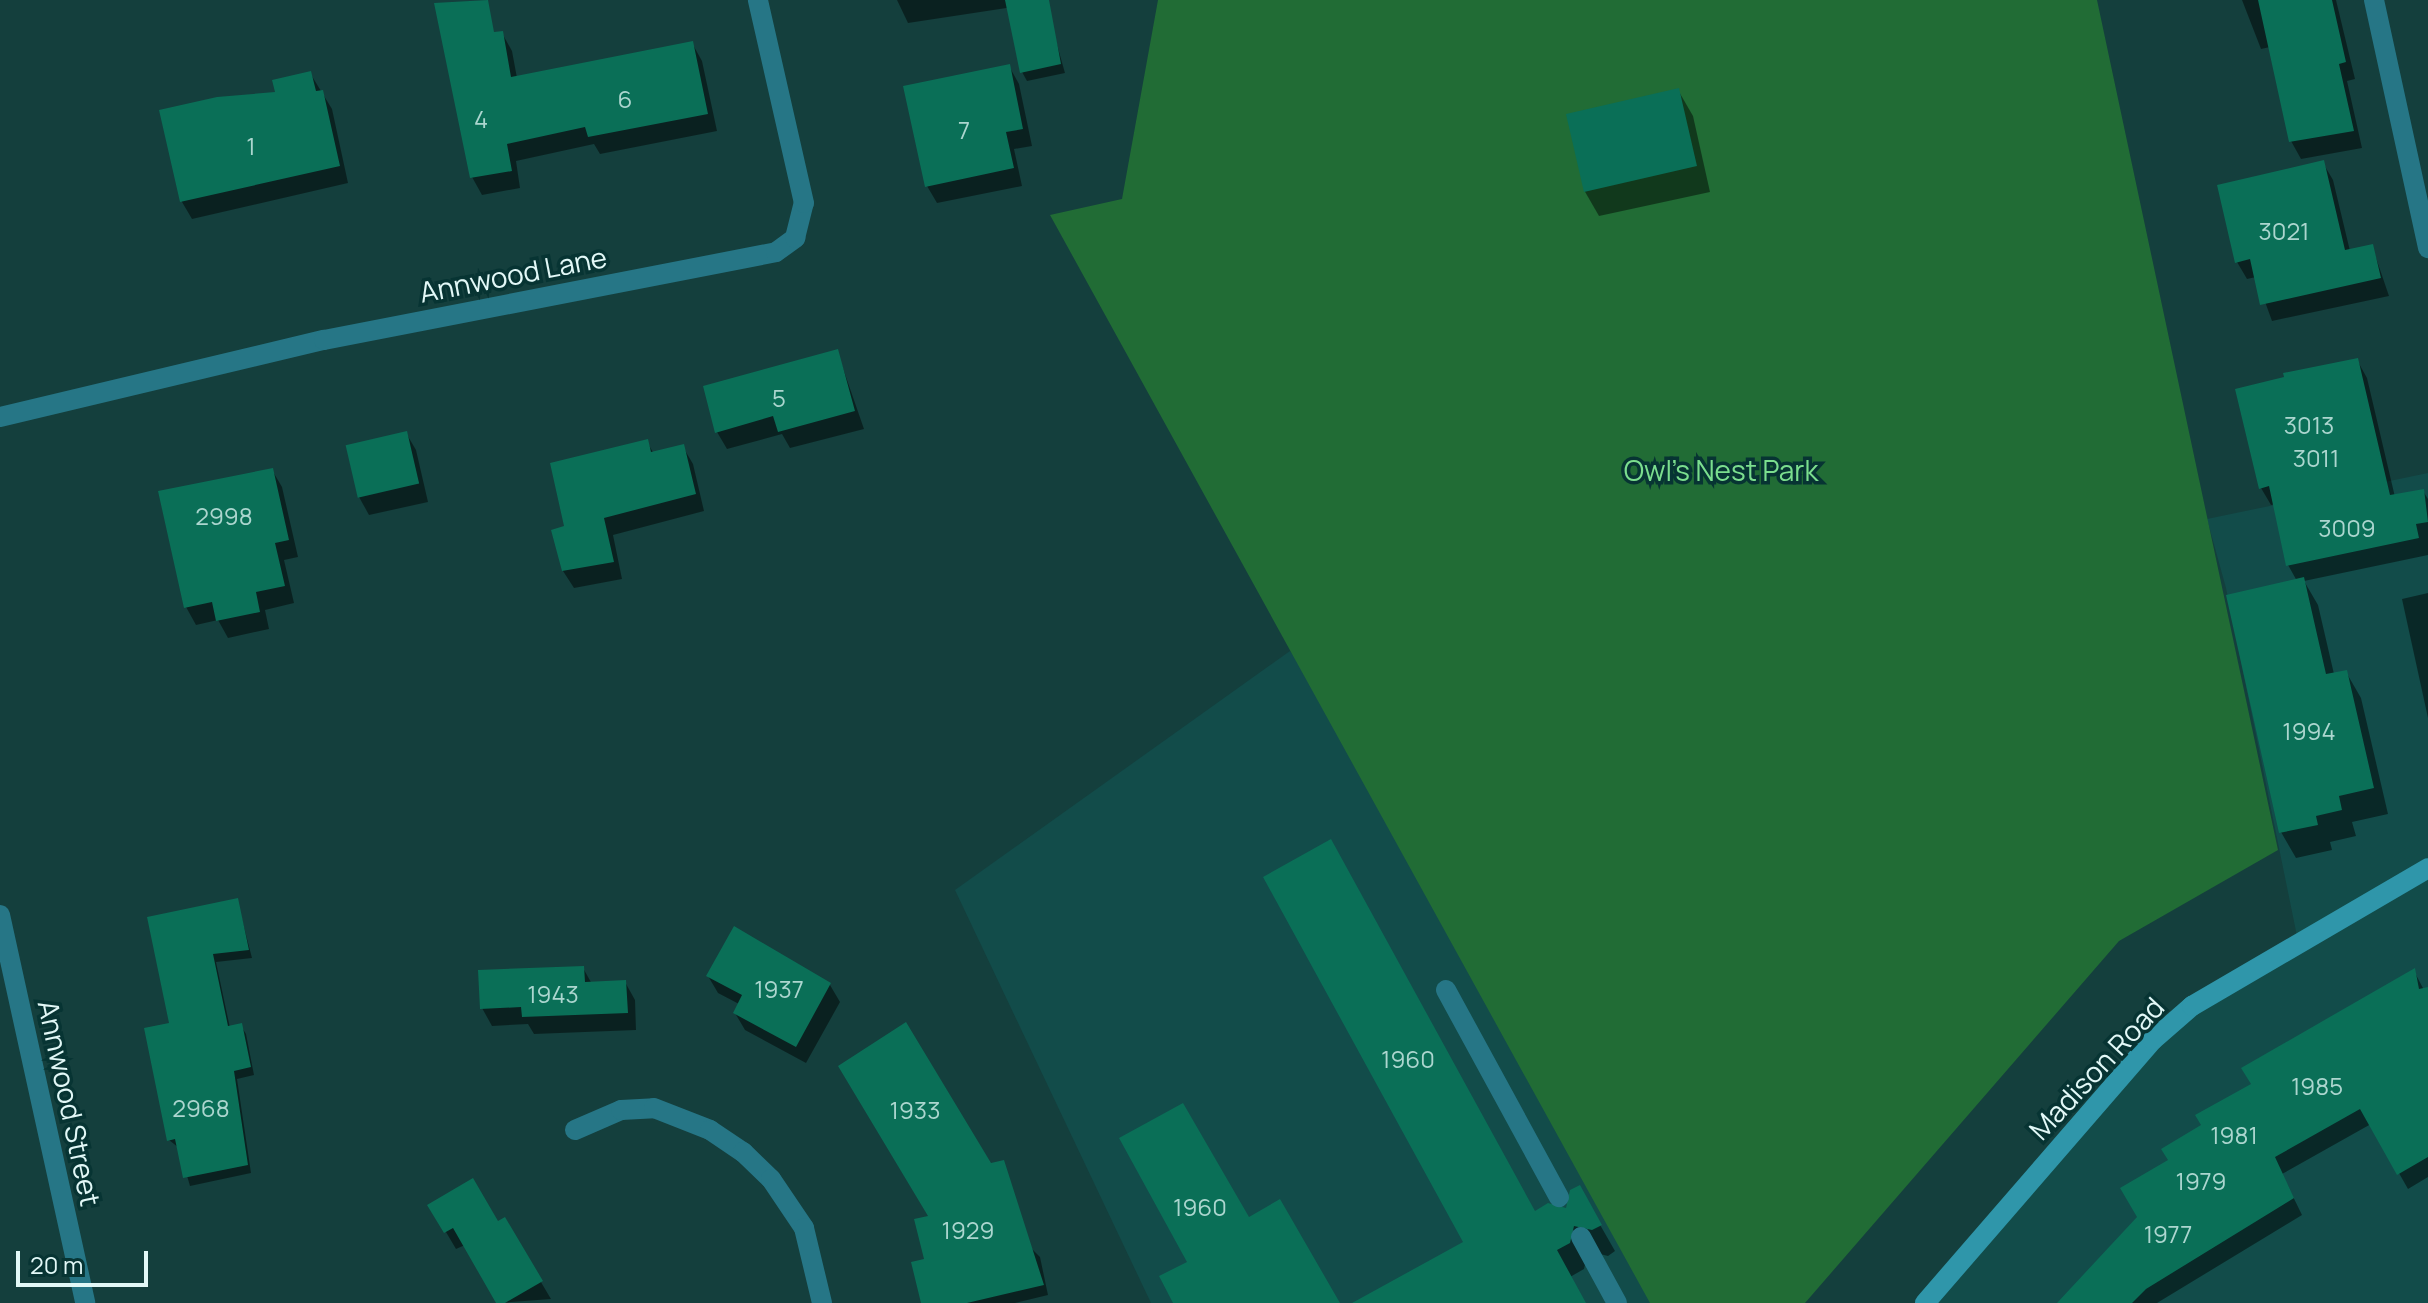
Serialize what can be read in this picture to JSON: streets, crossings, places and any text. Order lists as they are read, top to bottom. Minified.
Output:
{"streets":{"main road":["Madison Road"],"street":["Annwood Lane","Annwood Street"]},"parks":["Owl's Nest Park"],"house_numbers":["6","4","7","1","3021","5","3013","3011","2998","3009","1994","1937","1943","1960","1985","2968","1933","1981","1979","1960","1929","1977"],"scale_bar":"20 m"}
